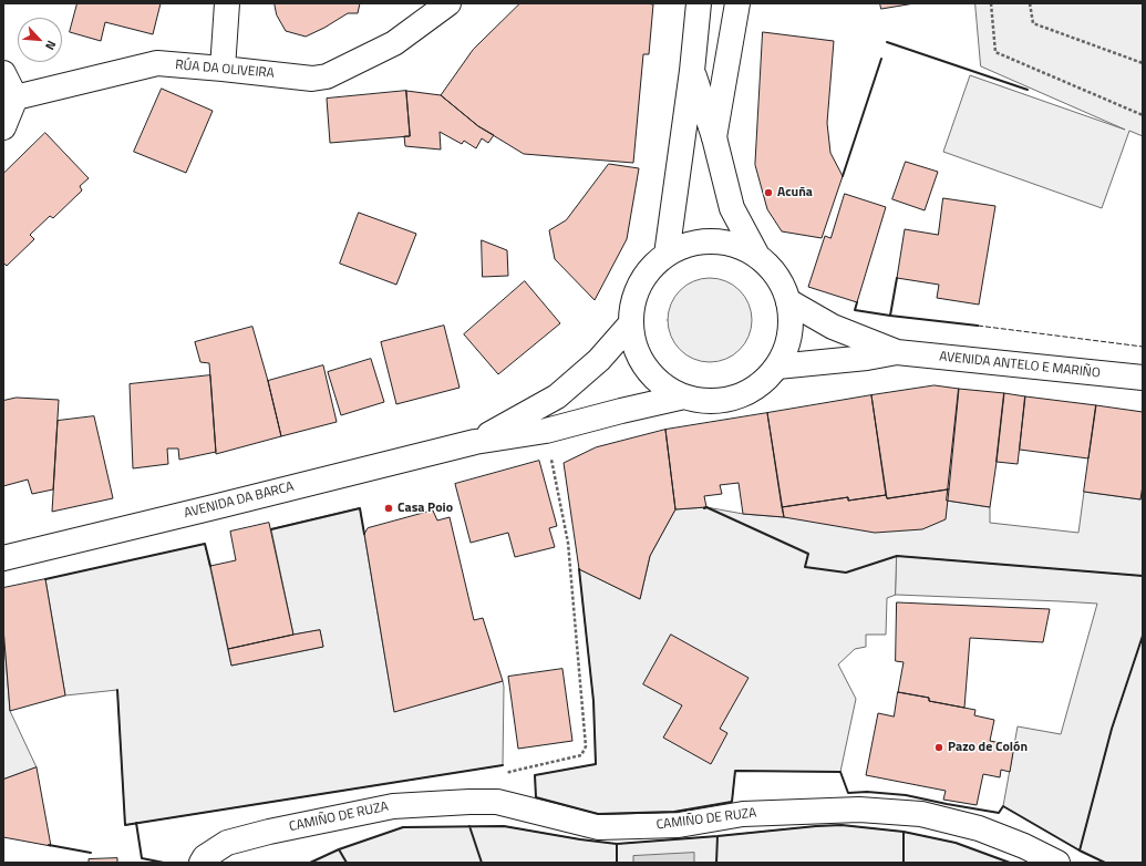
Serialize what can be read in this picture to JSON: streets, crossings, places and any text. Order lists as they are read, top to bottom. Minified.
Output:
{"streets":{"street":["RÚA DA OLIVEIRA","AVENIDA ANTELO E MARIÑO","AVENIDA DA BARCA","CAMIÑO DE RUZA"]},"places":["Acuña","Casa Poio","Pazo de Colón"],"north":"bottom right"}
